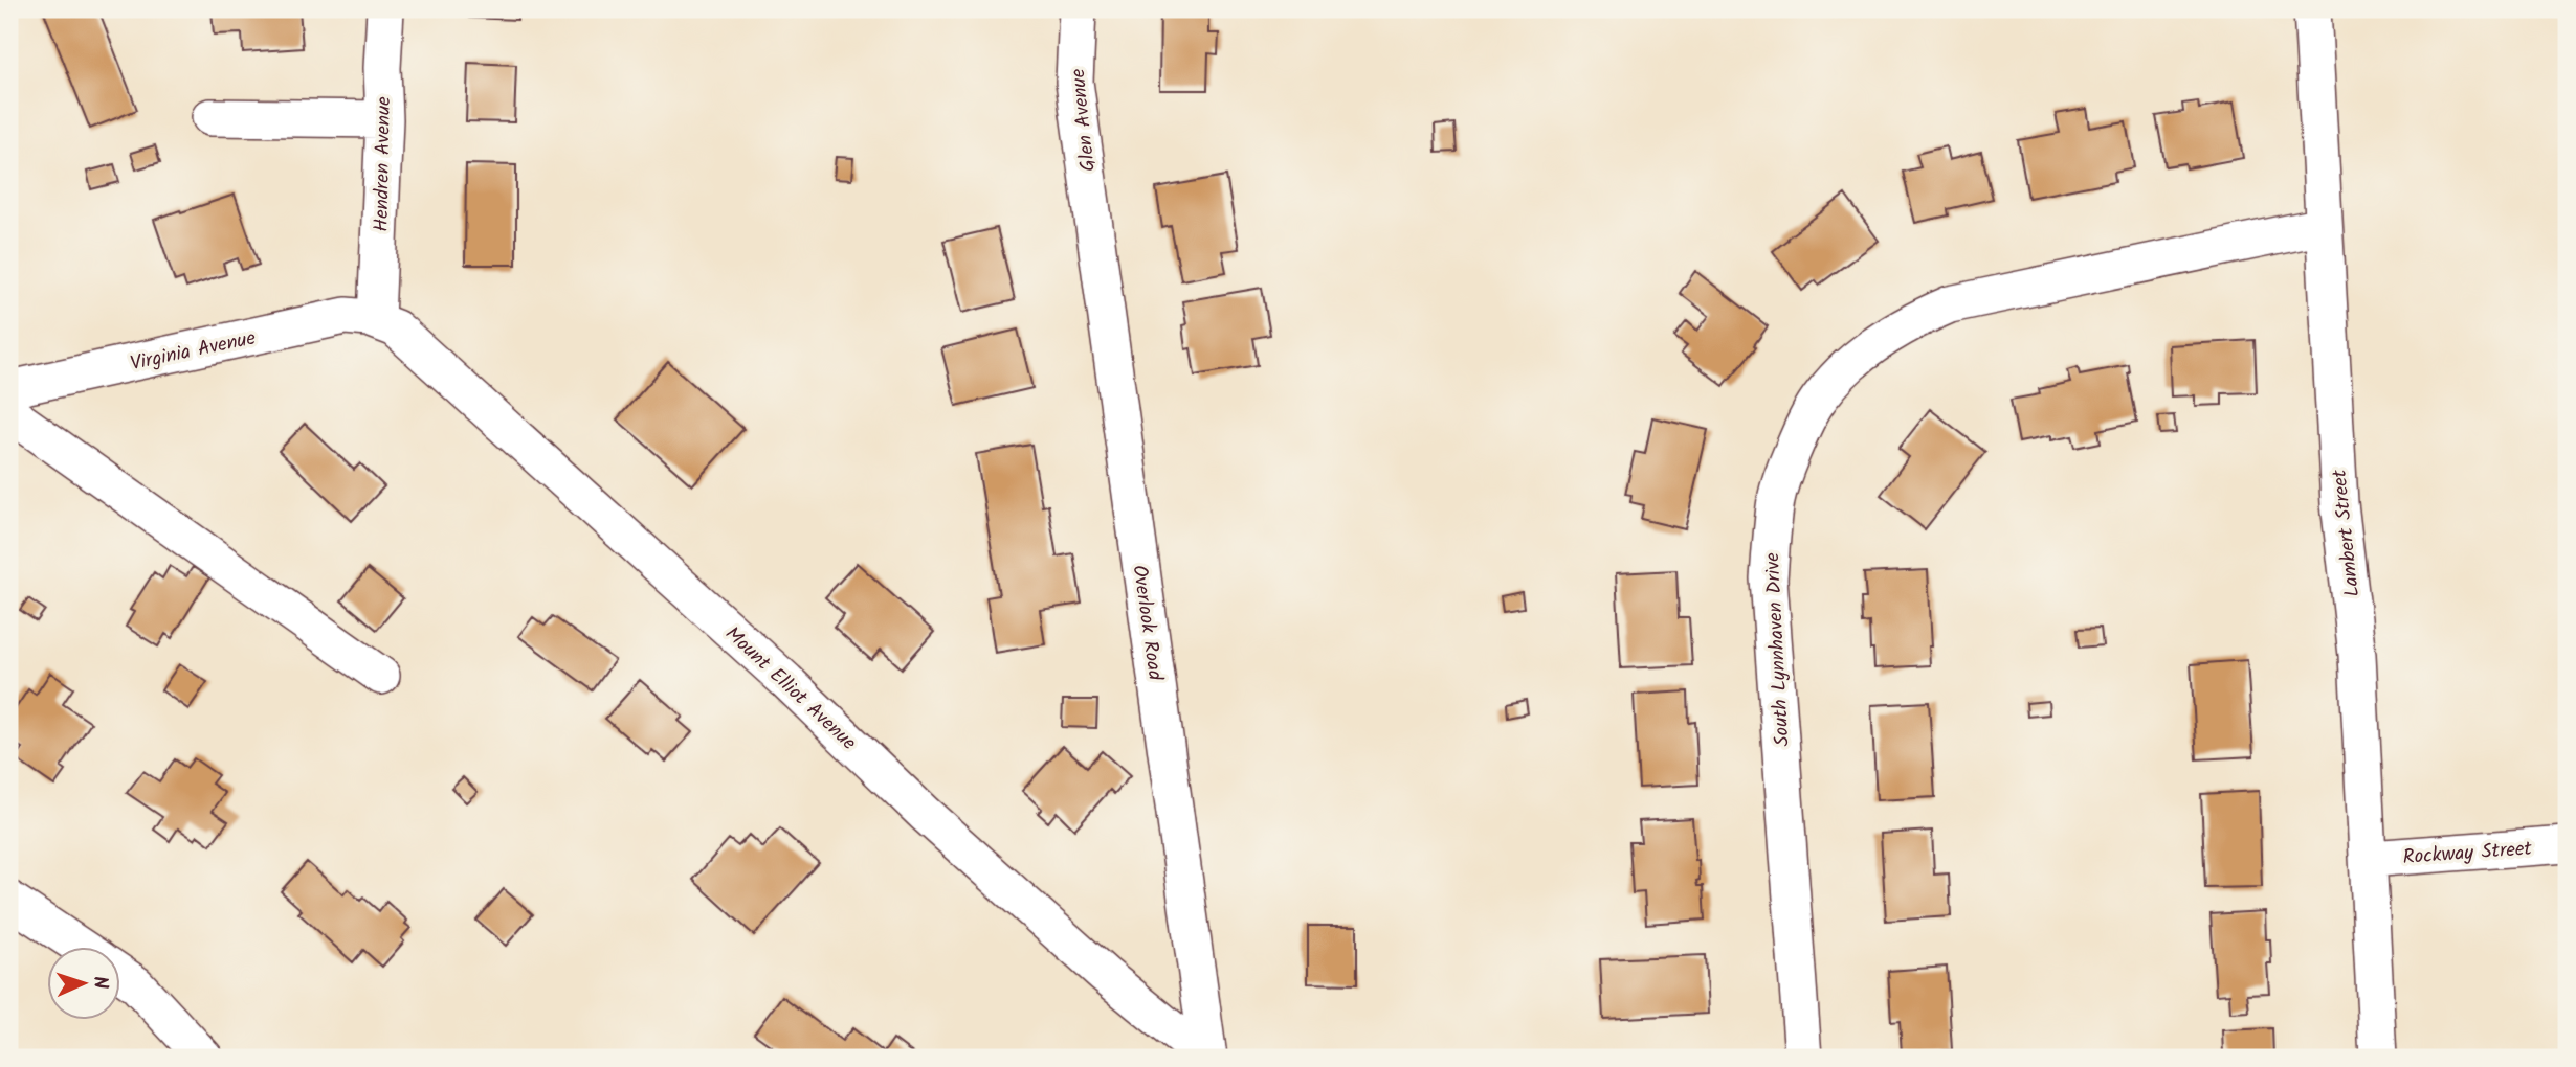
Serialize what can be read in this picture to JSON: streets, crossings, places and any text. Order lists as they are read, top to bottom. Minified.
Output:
{"streets":{"street":["Glen Avenue","Hendren Avenue","Virginia Avenue","Lambert Street","Overlook Road","South Lynnhaven Drive","Mount Elliot Avenue","Rockway Street"]},"crossings":[["Glen Avenue","Overlook Road"],["Hendren Avenue","Virginia Avenue"],["Hendren Avenue","Mount Elliot Avenue"],["Virginia Avenue","Mount Elliot Avenue"],["Lambert Street","South Lynnhaven Drive"],["Lambert Street","Rockway Street"],["Overlook Road","Mount Elliot Avenue"]],"north":"right"}
